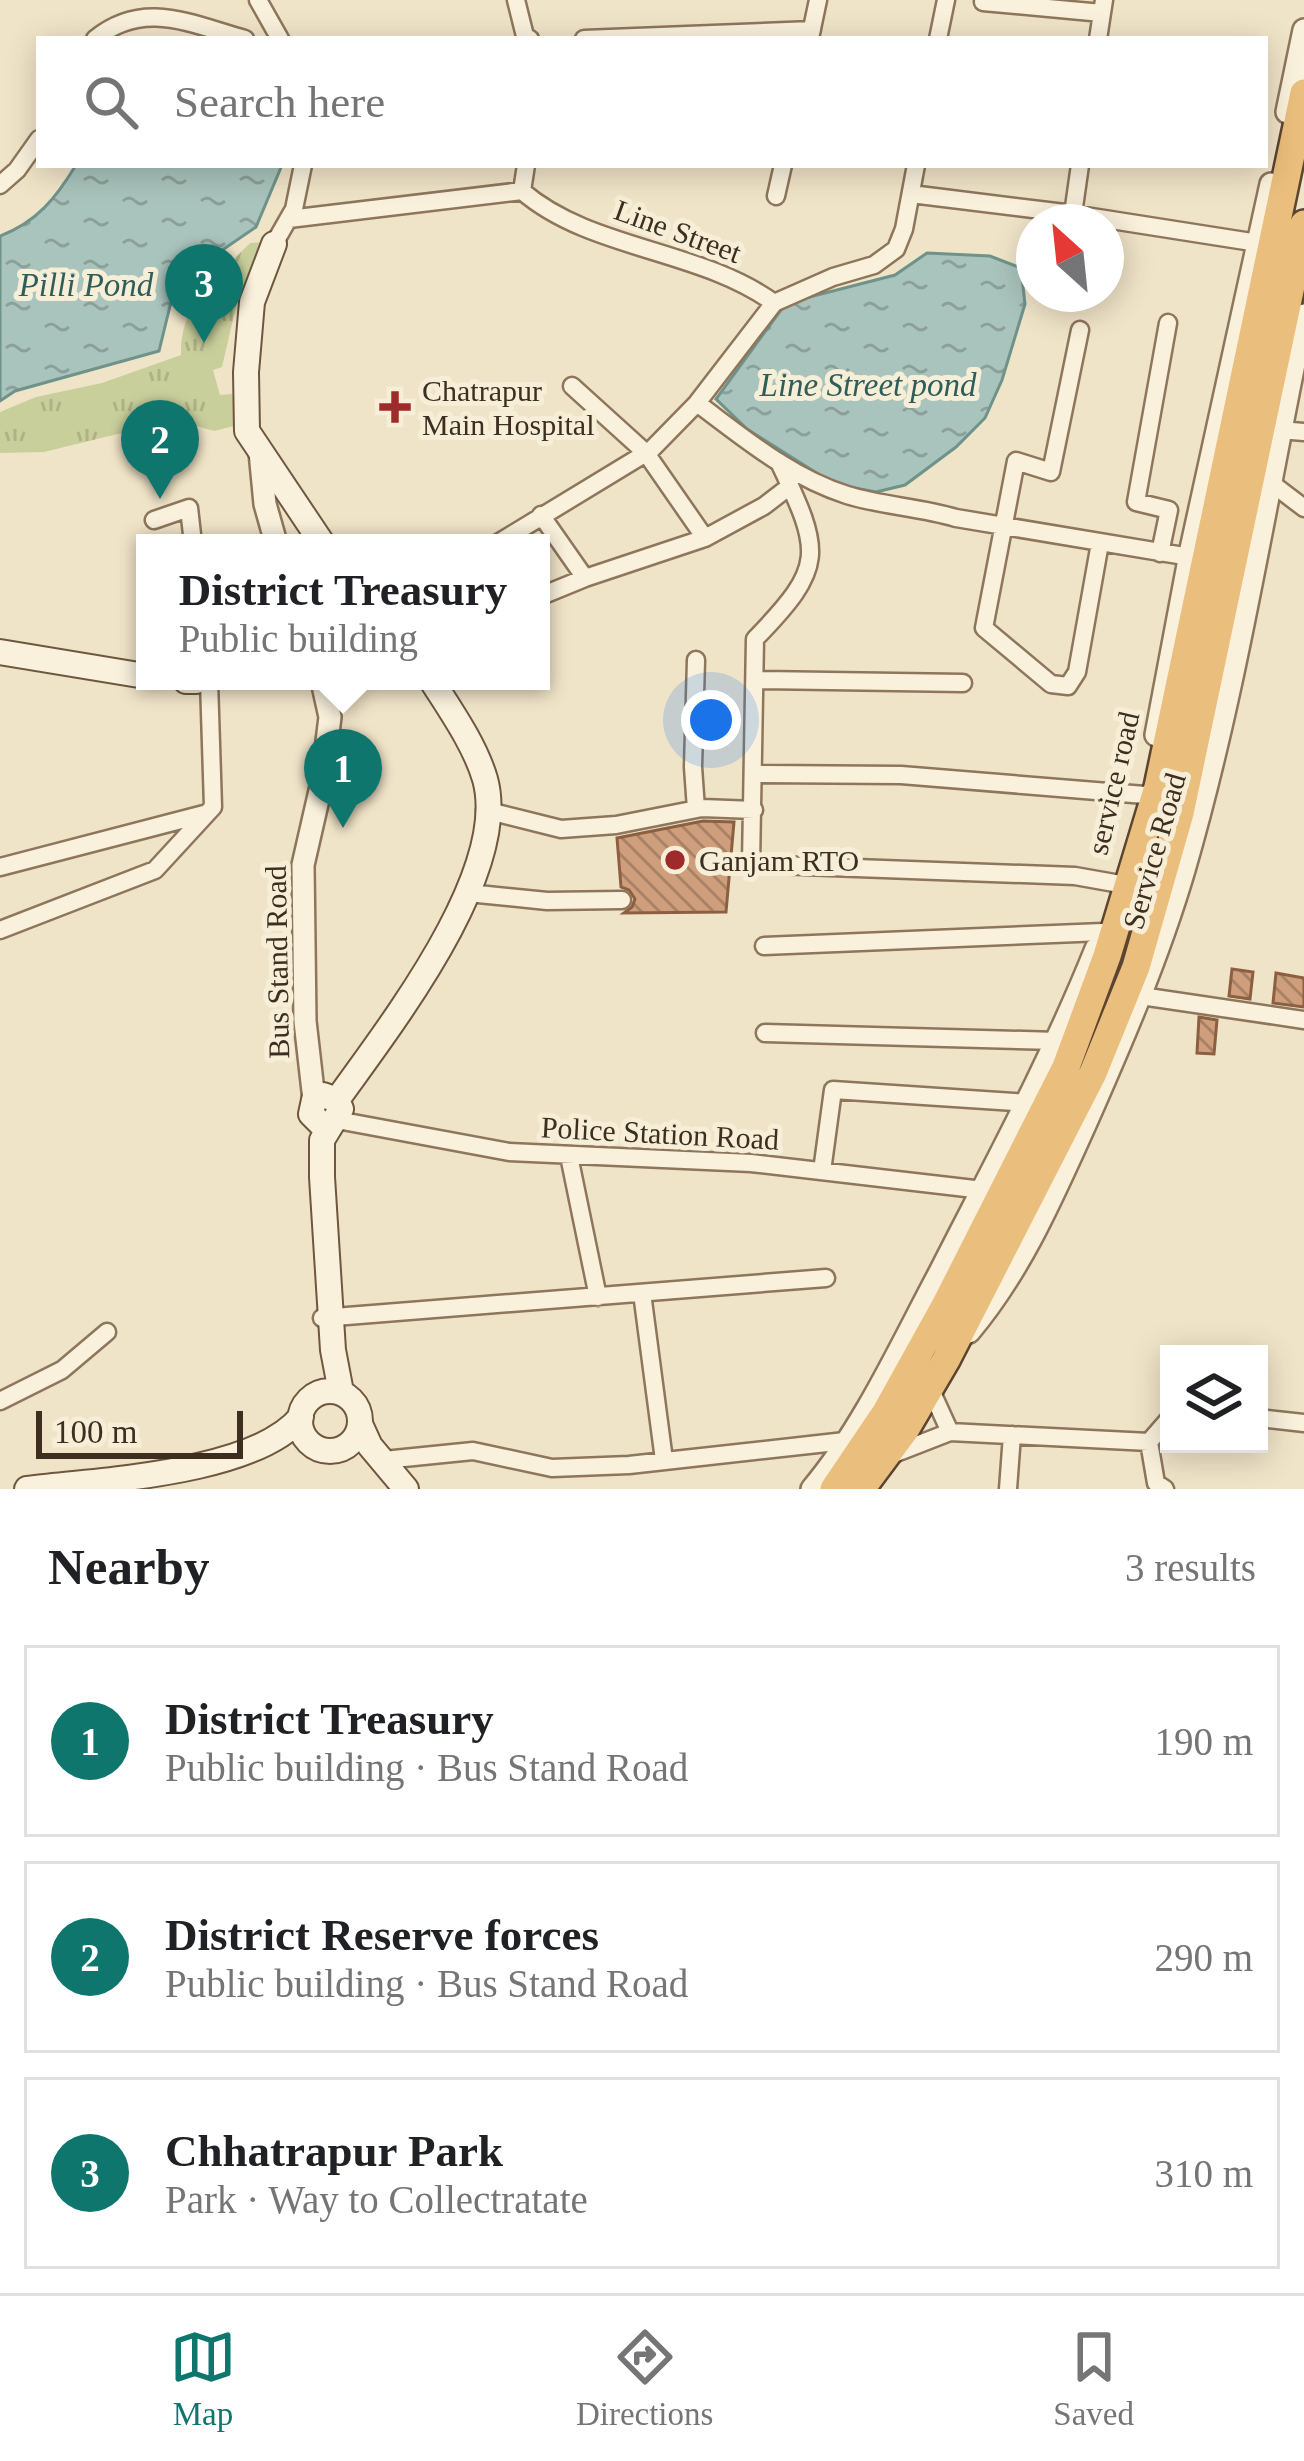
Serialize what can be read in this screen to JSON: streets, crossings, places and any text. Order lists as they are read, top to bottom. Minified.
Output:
{"streets":{"street":["Line Street","service road","Service Road","Bus Stand Road","Police Station Road"]},"crossings":[["service road","Police Station Road"],["Bus Stand Road","Police Station Road"]],"water":["Pilli Pond","Line Street pond"],"places":{"health":["Chatrapur Main Hospital"],"other":["Ganjam RTO"]},"scale_bar":"100 m","north":"top left","page":{"search":"Search here","pins":["3","2","1"],"popup":["District Treasury","Public building"],"scale":"100 m","heading":["Nearby","3 results"],"list":[{"mark":"1","name":"District Treasury","note":"Public building · Bus Stand Road","value":"190 m"},{"mark":"2","name":"District Reserve forces","note":"Public building · Bus Stand Road","value":"290 m"},{"mark":"3","name":"Chhatrapur Park","note":"Park · Way to Collectratate","value":"310 m"}],"nav":["Map","Directions","Saved"]}}
